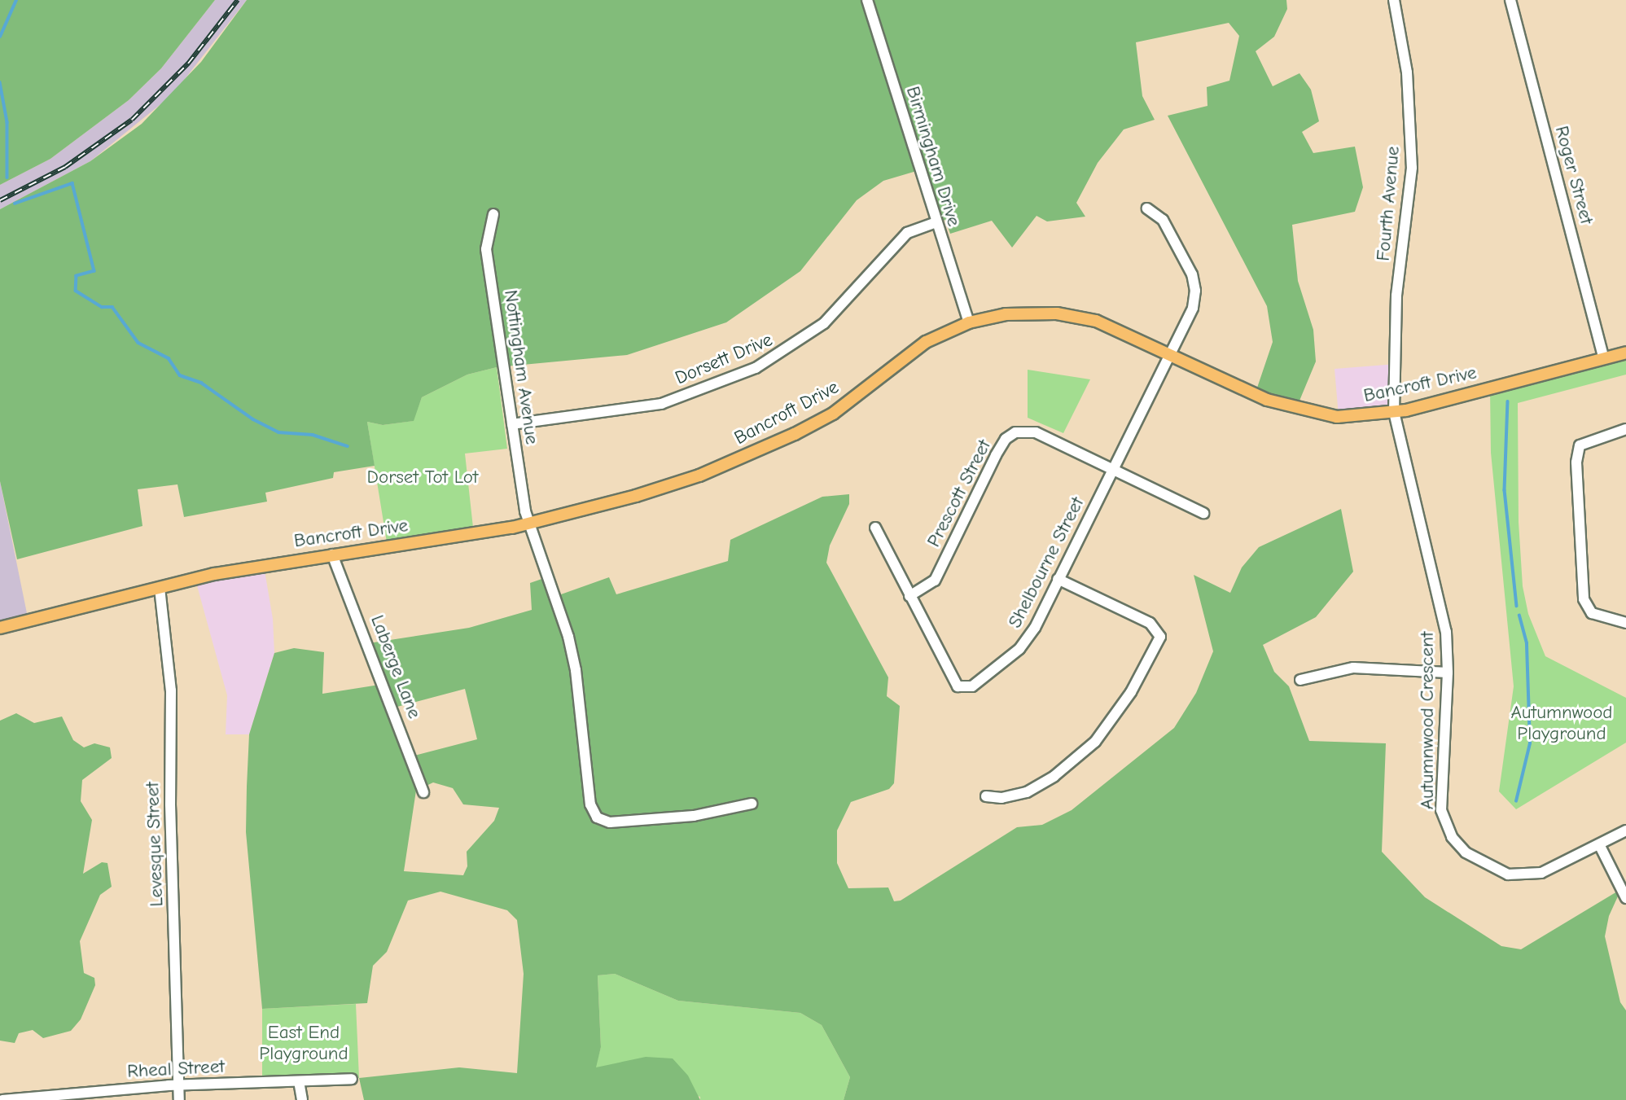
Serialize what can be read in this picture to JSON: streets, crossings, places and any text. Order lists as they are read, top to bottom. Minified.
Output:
{"streets":{"main road":["Bancroft Drive"],"street":["Birmingham Drive","Roger Street","Fourth Avenue","Dorsett Drive","Nottingham Avenue","Prescott Street","Shelbourne Street","Laberge Lane","Autumnwood Crescent","Levesque Street","Rheal Street"]},"crossings":[["Birmingham Drive","Dorsett Drive"],["Birmingham Drive","Bancroft Drive"],["Roger Street","Bancroft Drive"],["Fourth Avenue","Bancroft Drive"],["Fourth Avenue","Autumnwood Crescent"],["Dorsett Drive","Nottingham Avenue"],["Nottingham Avenue","Bancroft Drive"],["Bancroft Drive","Shelbourne Street"],["Bancroft Drive","Laberge Lane"],["Bancroft Drive","Autumnwood Crescent"],["Bancroft Drive","Levesque Street"],["Prescott Street","Shelbourne Street"],["Levesque Street","Rheal Street"]],"parks":["Dorset Tot Lot","Autumnwood Playground","East End Playground"]}
